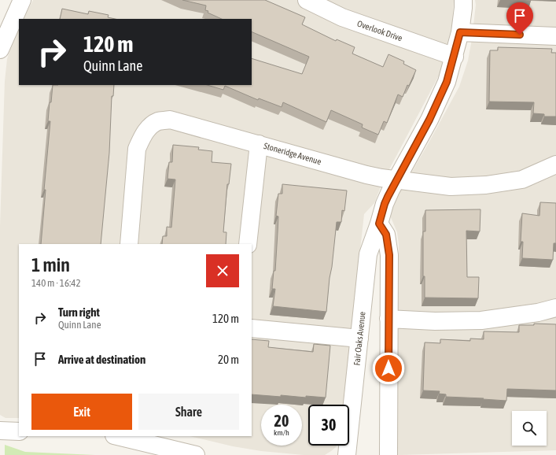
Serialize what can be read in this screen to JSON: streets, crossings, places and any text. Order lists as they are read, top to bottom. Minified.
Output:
{"streets":{"street":["Overlook Drive","Stoneridge Avenue","Fair Oaks Avenue"]},"crossings":[["Overlook Drive","Fair Oaks Avenue"],["Stoneridge Avenue","Fair Oaks Avenue"]],"page":{"turn":["120 m","Quinn Lane"],"heading":["1 min","140 m · 16:42"],"list":[{"name":"Turn right","note":"Quinn Lane","value":"120 m"},{"name":"Arrive at destination","value":"20 m"}],"buttons":["Exit","Share"],"speed":"20 km/h","limit":"30"}}
